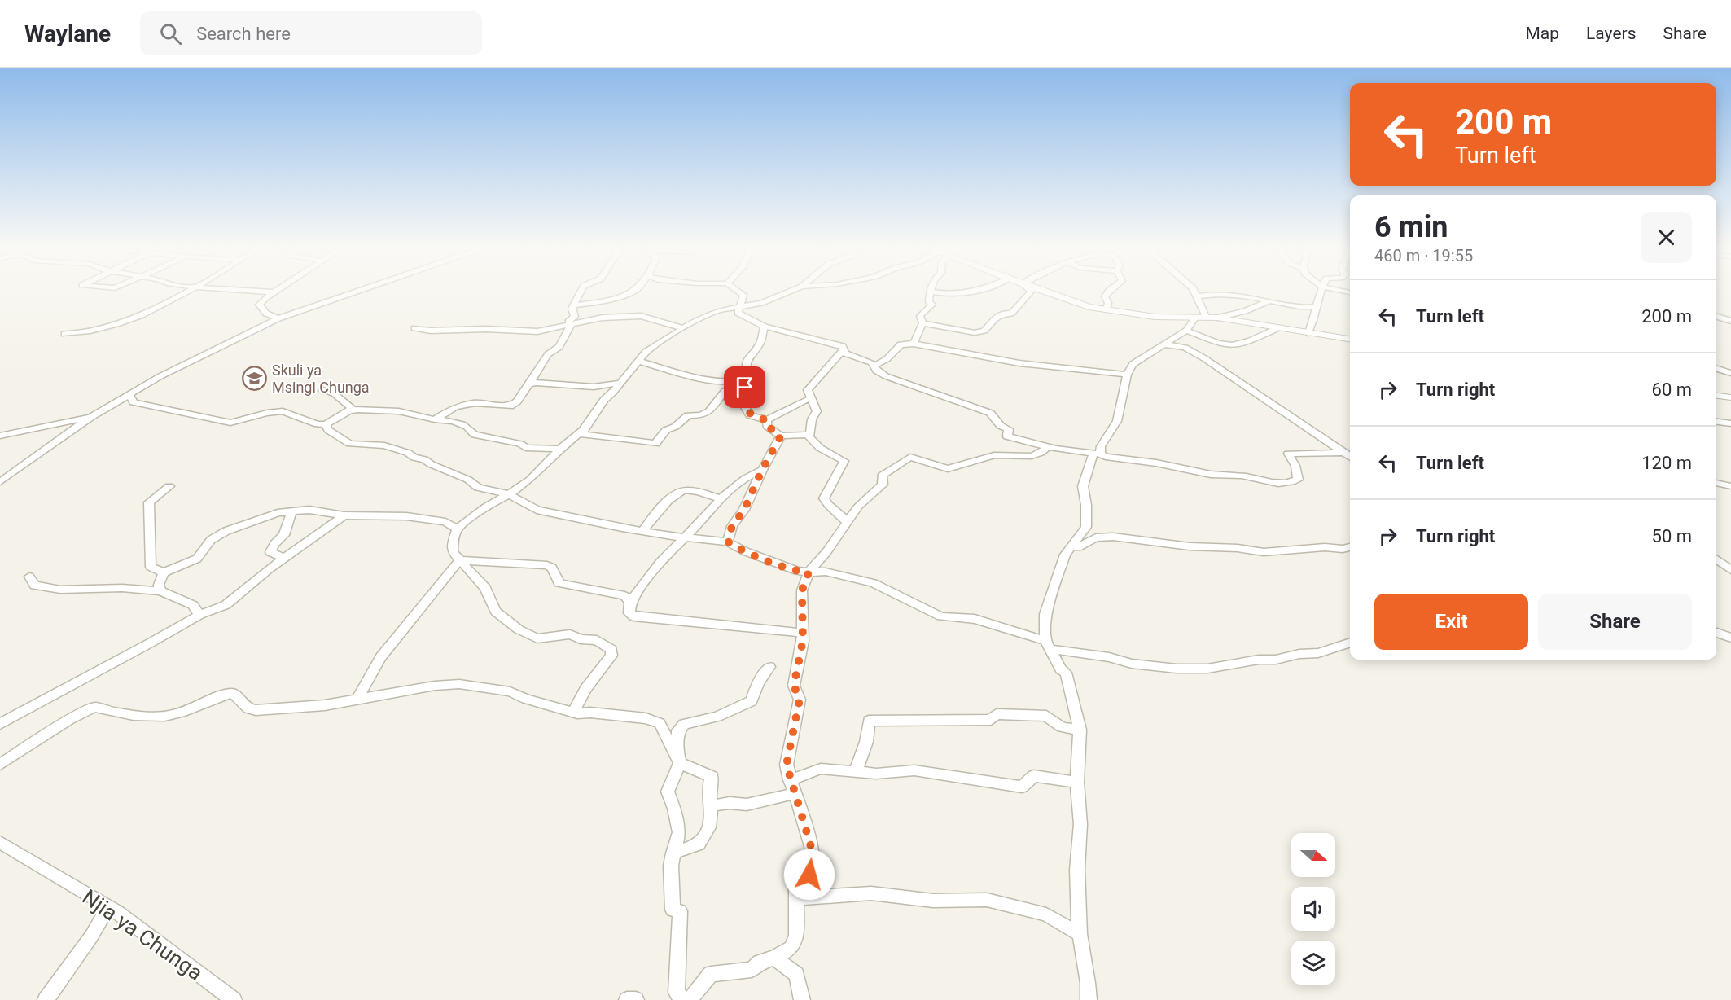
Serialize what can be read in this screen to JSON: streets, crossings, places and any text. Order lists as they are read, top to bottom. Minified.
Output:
{"streets":{"street":["Njia ya Chunga"]},"places":{"school or university":["Skuli ya Msingi Chunga"]},"north":"right","page":{"header":"Waylane","search":"Search here","nav":["Map","Layers","Share"],"turn":["200 m","Turn left"],"heading":["6 min","460 m · 19:55"],"list":[{"name":"Turn left","value":"200 m"},{"name":"Turn right","value":"60 m"},{"name":"Turn left","value":"120 m"},{"name":"Turn right","value":"50 m"}],"buttons":["Exit","Share"]}}
